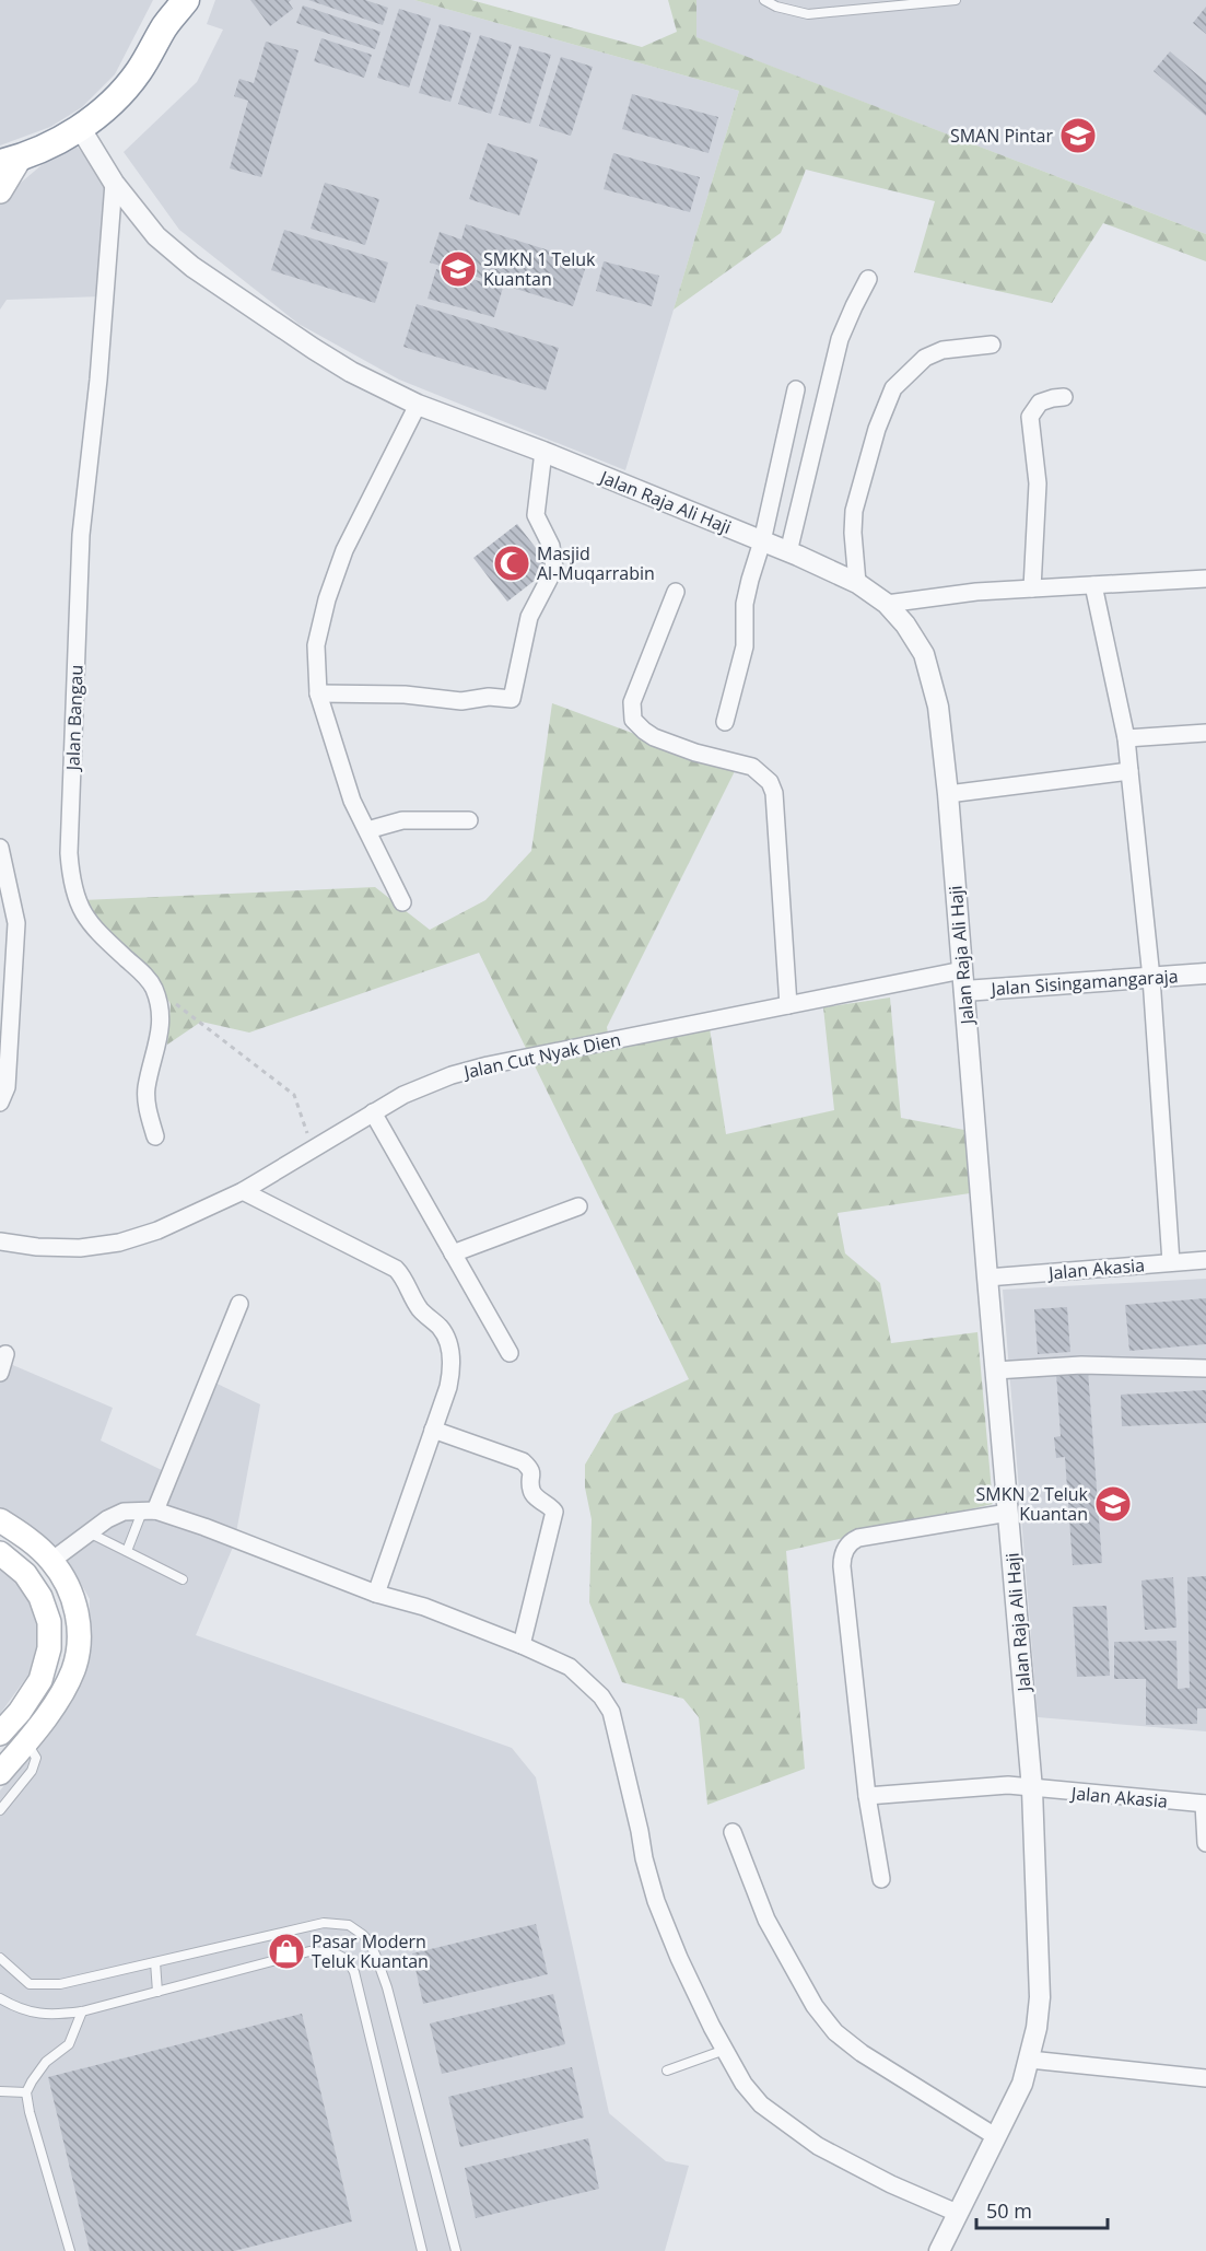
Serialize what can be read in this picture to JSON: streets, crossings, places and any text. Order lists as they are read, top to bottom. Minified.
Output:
{"streets":{"street":["Jalan Raja Ali Haji","Jalan Bangau","Jalan Sisingamangaraja","Jalan Cut Nyak Dien","Jalan Akasia"]},"crossings":[["Jalan Raja Ali Haji","Jalan Bangau"],["Jalan Raja Ali Haji","Jalan Sisingamangaraja"],["Jalan Raja Ali Haji","Jalan Cut Nyak Dien"],["Jalan Raja Ali Haji","Jalan Akasia"]],"places":{"school or university":["SMAN Pintar","SMKN 1 Teluk Kuantan","SMKN 2 Teluk Kuantan"],"mosque":["Masjid Al-Muqarrabin"],"shop":["Pasar Modern Teluk Kuantan"]},"scale_bar":"50 m"}
